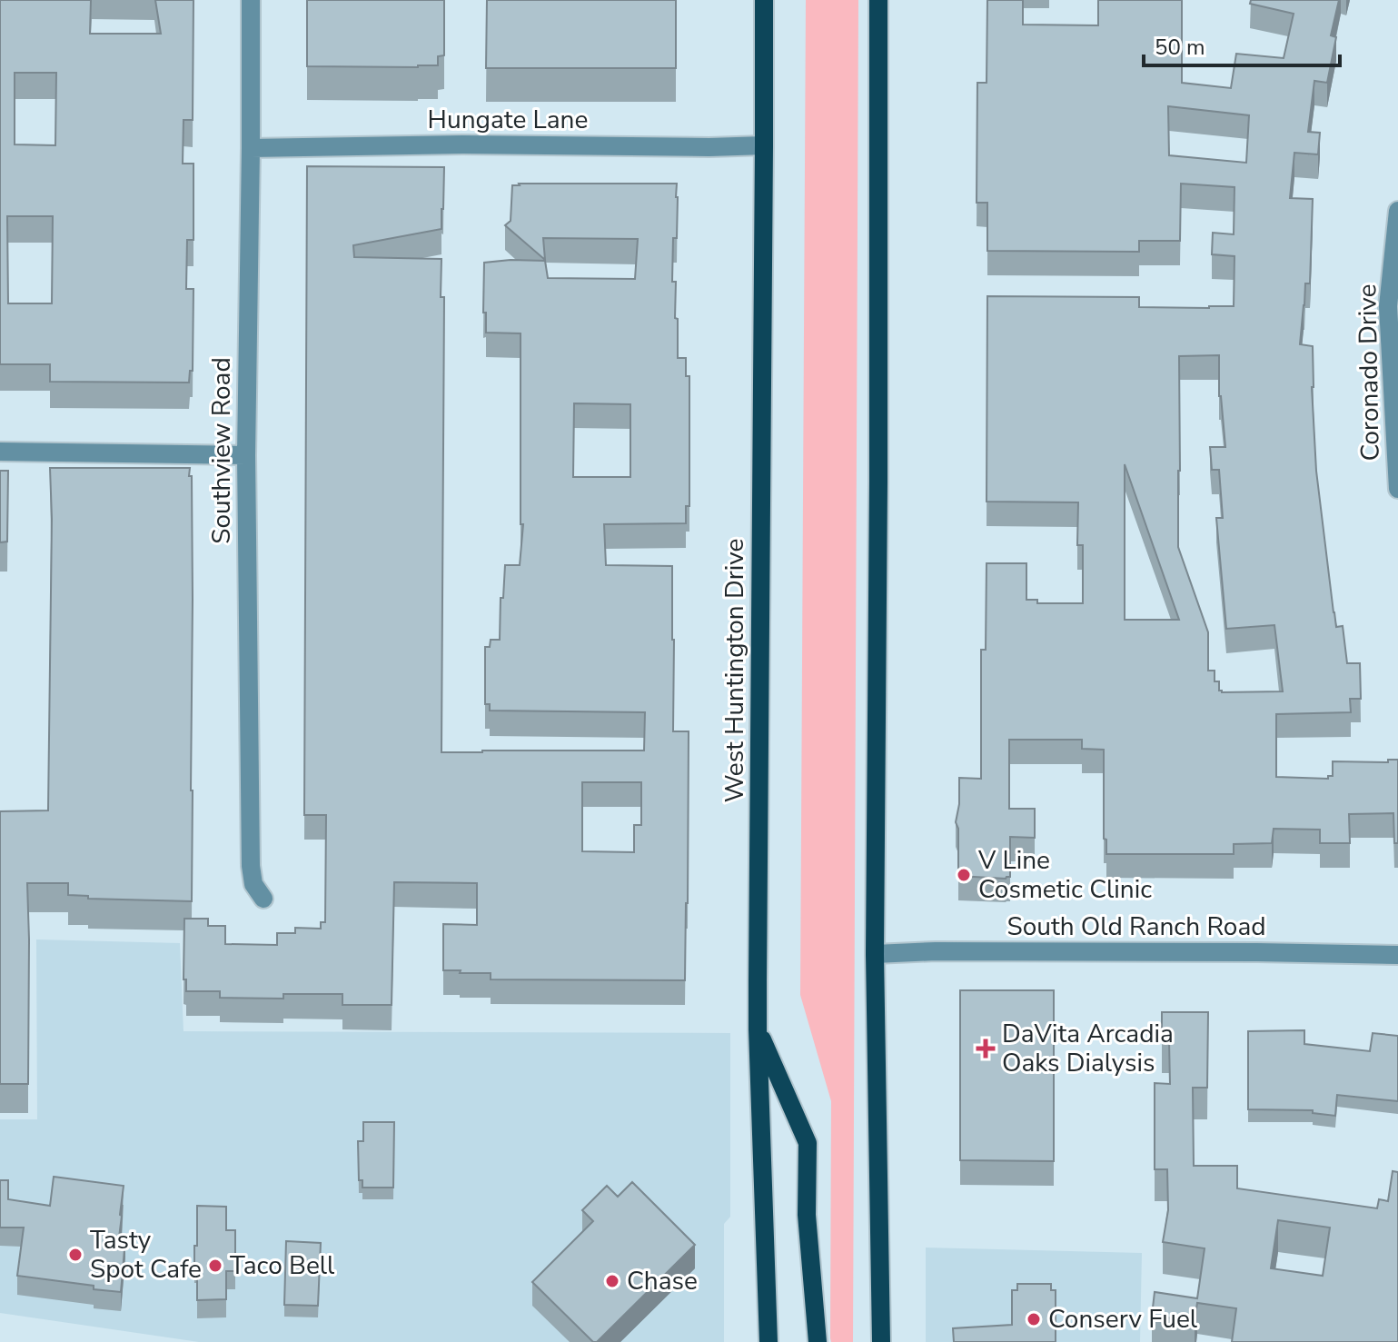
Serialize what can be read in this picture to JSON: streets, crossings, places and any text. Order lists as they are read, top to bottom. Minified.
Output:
{"streets":{"main road":["West Huntington Drive"],"street":["Hungate Lane","Coronado Drive","Southview Road","South Old Ranch Road"]},"crossings":[["Hungate Lane","Southview Road"],["Hungate Lane","West Huntington Drive"]],"places":{"other":["V Line Cosmetic Clinic","Tasty Spot Cafe","Taco Bell","Chase","Conserv Fuel"],"health":["DaVita Arcadia Oaks Dialysis"]},"scale_bar":"50 m"}
